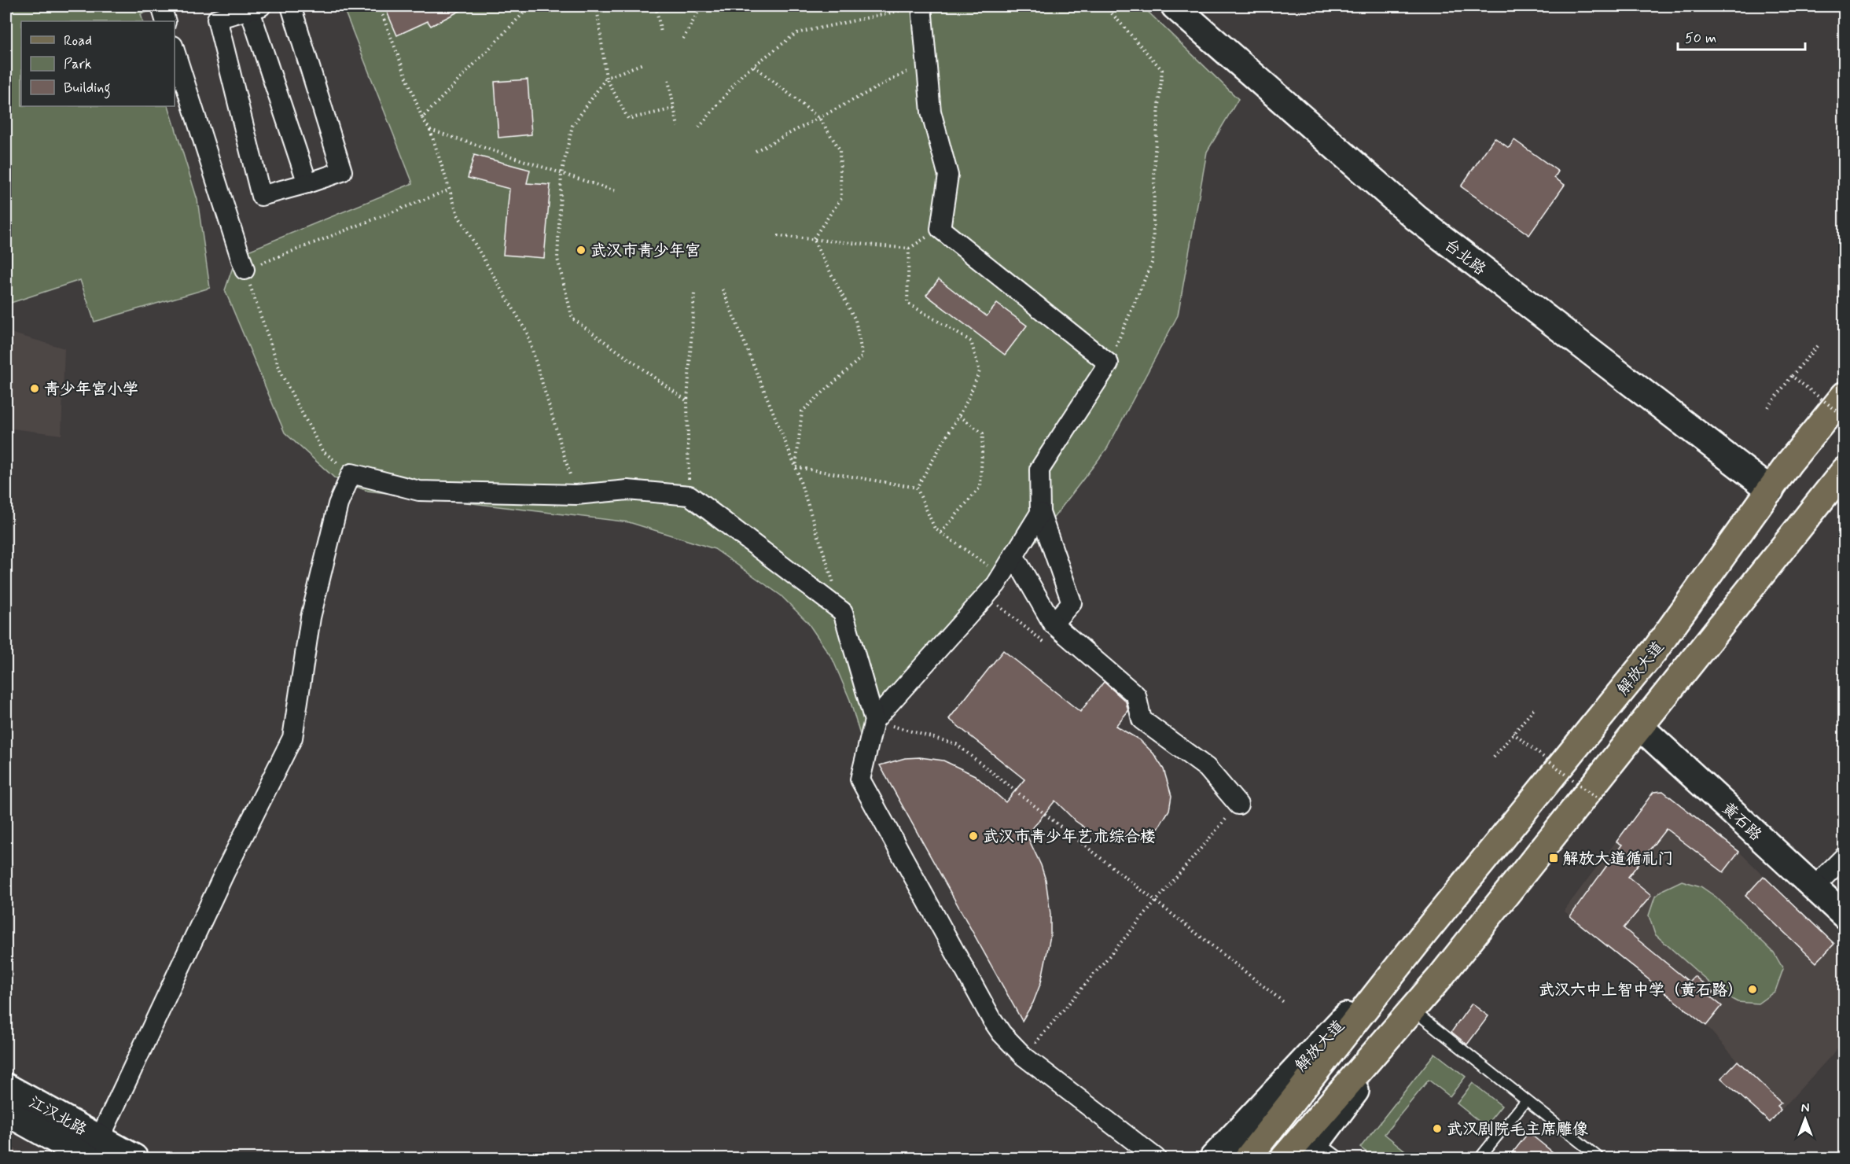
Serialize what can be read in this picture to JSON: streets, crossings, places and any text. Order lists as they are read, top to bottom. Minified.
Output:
{"streets":{"main road":["台北路","解放大道","黄石路","江汉北路"]},"crossings":[["台北路","解放大道"]],"places":{"other":["武汉市青少年宫","青少年宫小学","武汉市青少年艺术综合楼","武汉六中上智中学（黄石路）","武汉剧院毛主席雕像"],"transit":["解放大道循礼门"]},"legend":["Road","Park","Building"],"scale_bar":"50 m","north":"top"}
